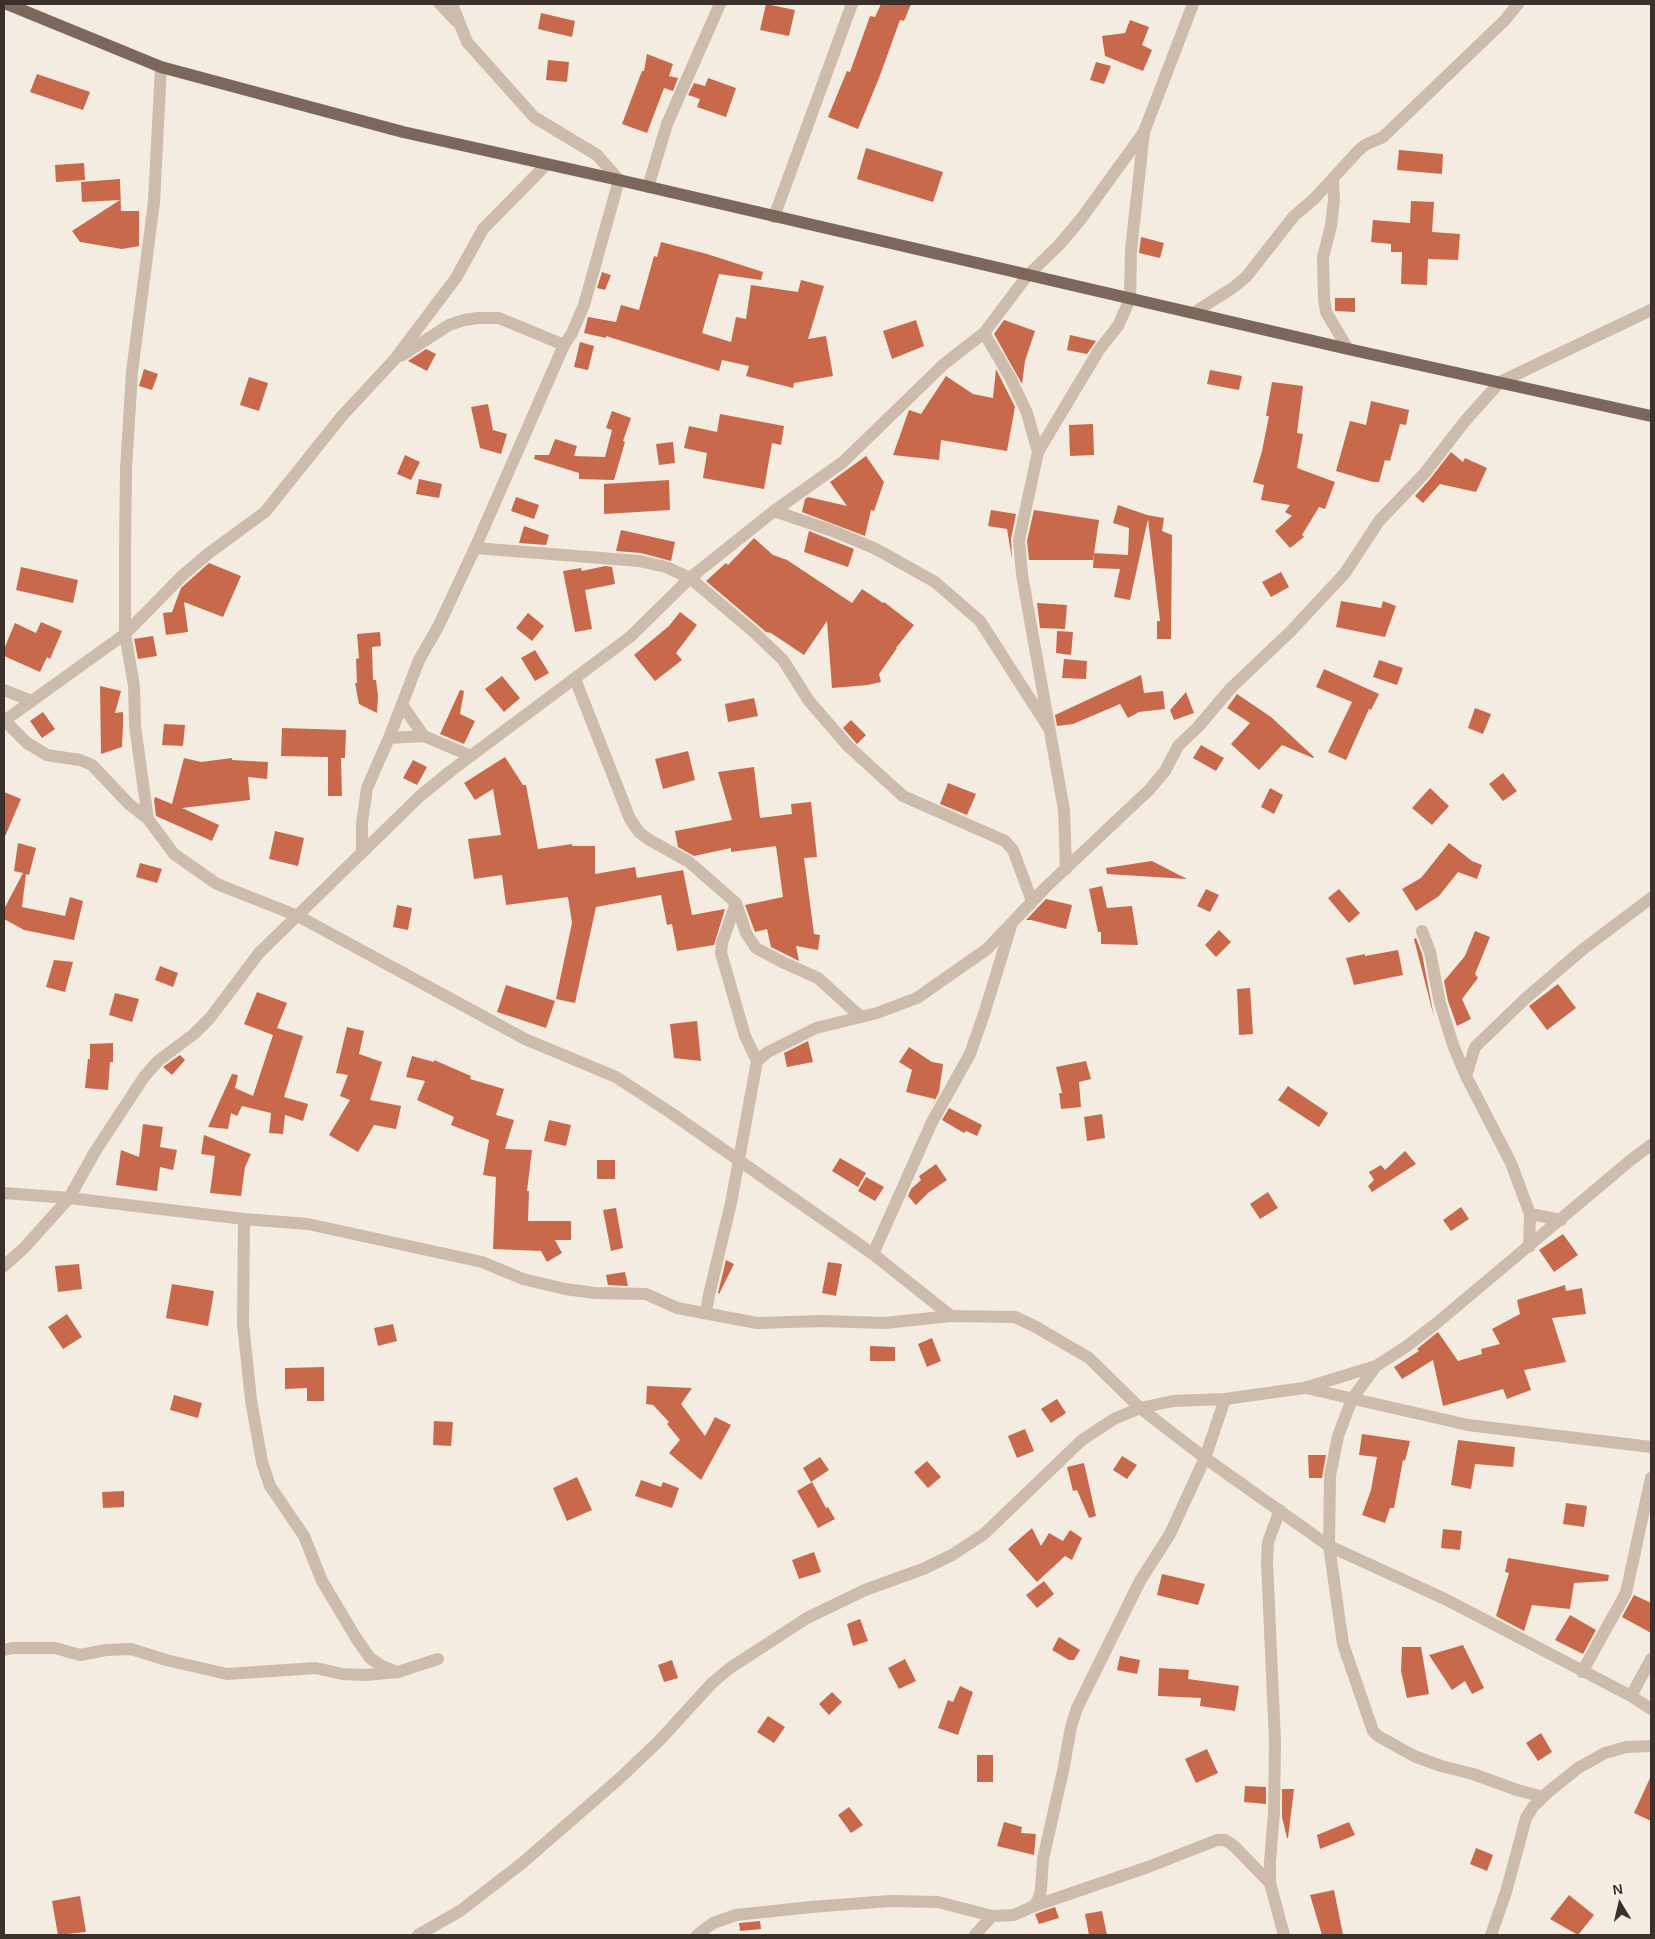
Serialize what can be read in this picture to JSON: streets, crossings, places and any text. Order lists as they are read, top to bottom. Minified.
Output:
{"north":"top"}
